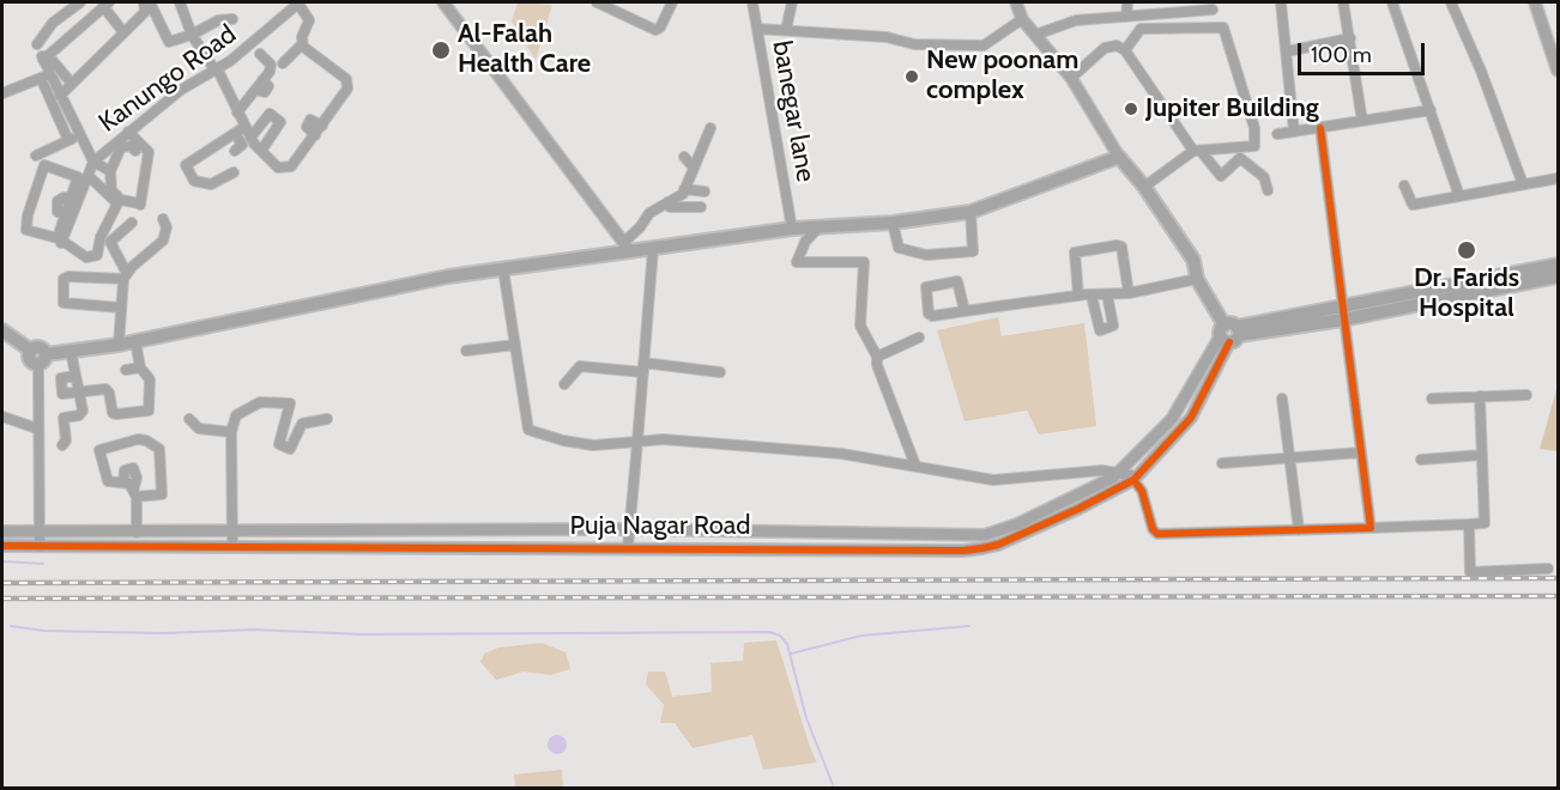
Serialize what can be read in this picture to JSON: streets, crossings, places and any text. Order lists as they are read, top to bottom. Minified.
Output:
{"streets":{"street":["Kanungo Road","banegar lane","Puja Nagar Road"]},"places":["Al-Falah Health Care","New poonam complex","Jupiter Building","Dr. Farids Hospital"],"scale_bar":"100 m"}
